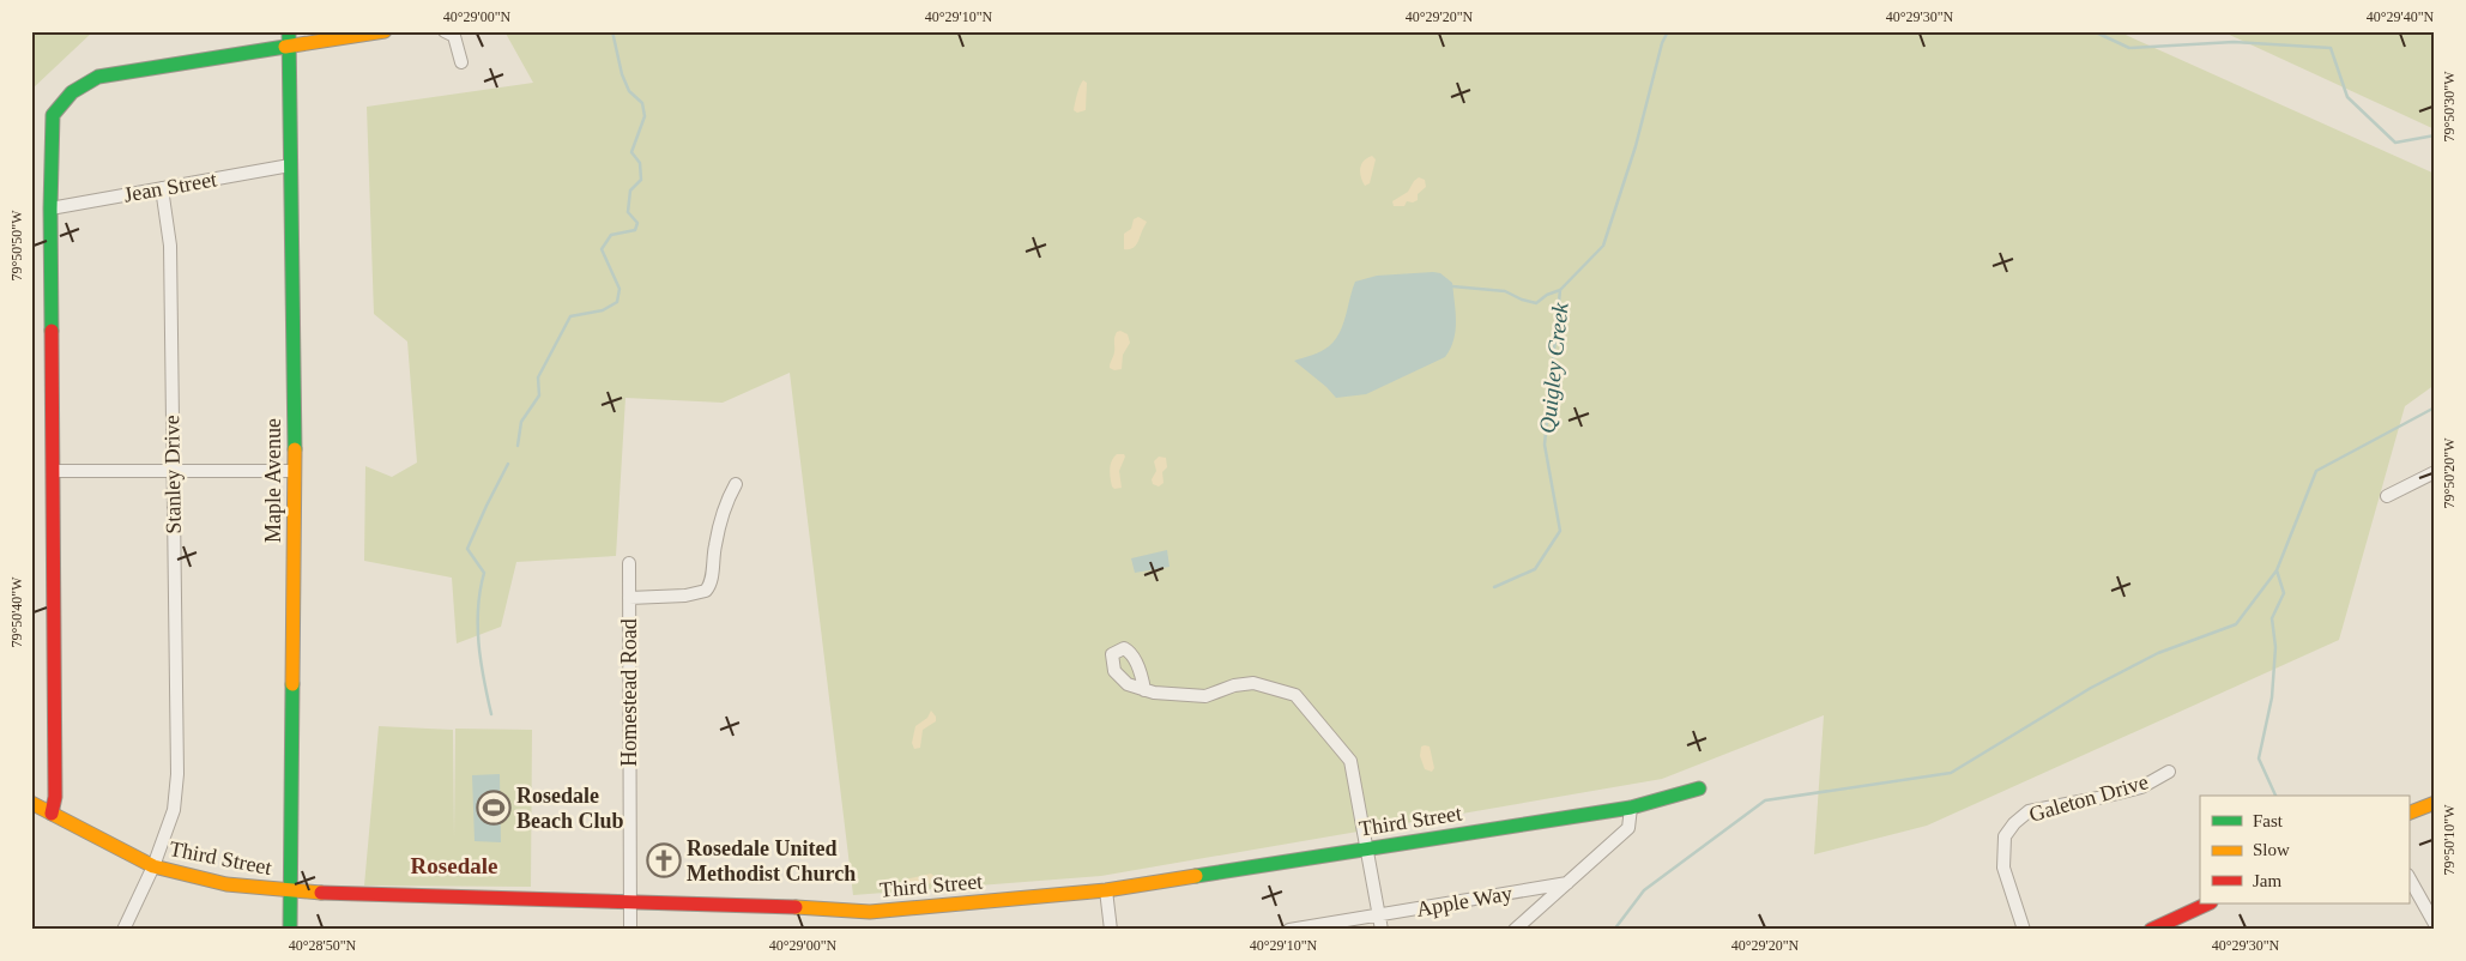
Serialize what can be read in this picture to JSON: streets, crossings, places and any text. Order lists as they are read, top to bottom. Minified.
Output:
{"streets":{"street":["Jean Street","Stanley Drive","Maple Avenue","Homestead Road","Galeton Drive","Third Street","Apple Way"]},"crossings":[["Jean Street","Stanley Drive"],["Jean Street","Maple Avenue"],["Stanley Drive","Third Street"],["Maple Avenue","Third Street"],["Homestead Road","Third Street"]],"districts":["Rosedale"],"water":["Quigley Creek"],"places":{"sports":["Rosedale Beach Club"],"church":["Rosedale United Methodist Church"]},"legend":["Fast","Slow","Jam"],"coordinates":["40°29'00\"N","40°29'10\"N","40°29'20\"N","40°29'30\"N","40°29'40\"N","79°50'30\"W","79°50'50\"W","79°50'20\"W","79°50'40\"W","79°50'10\"W","40°28'50\"N"]}
